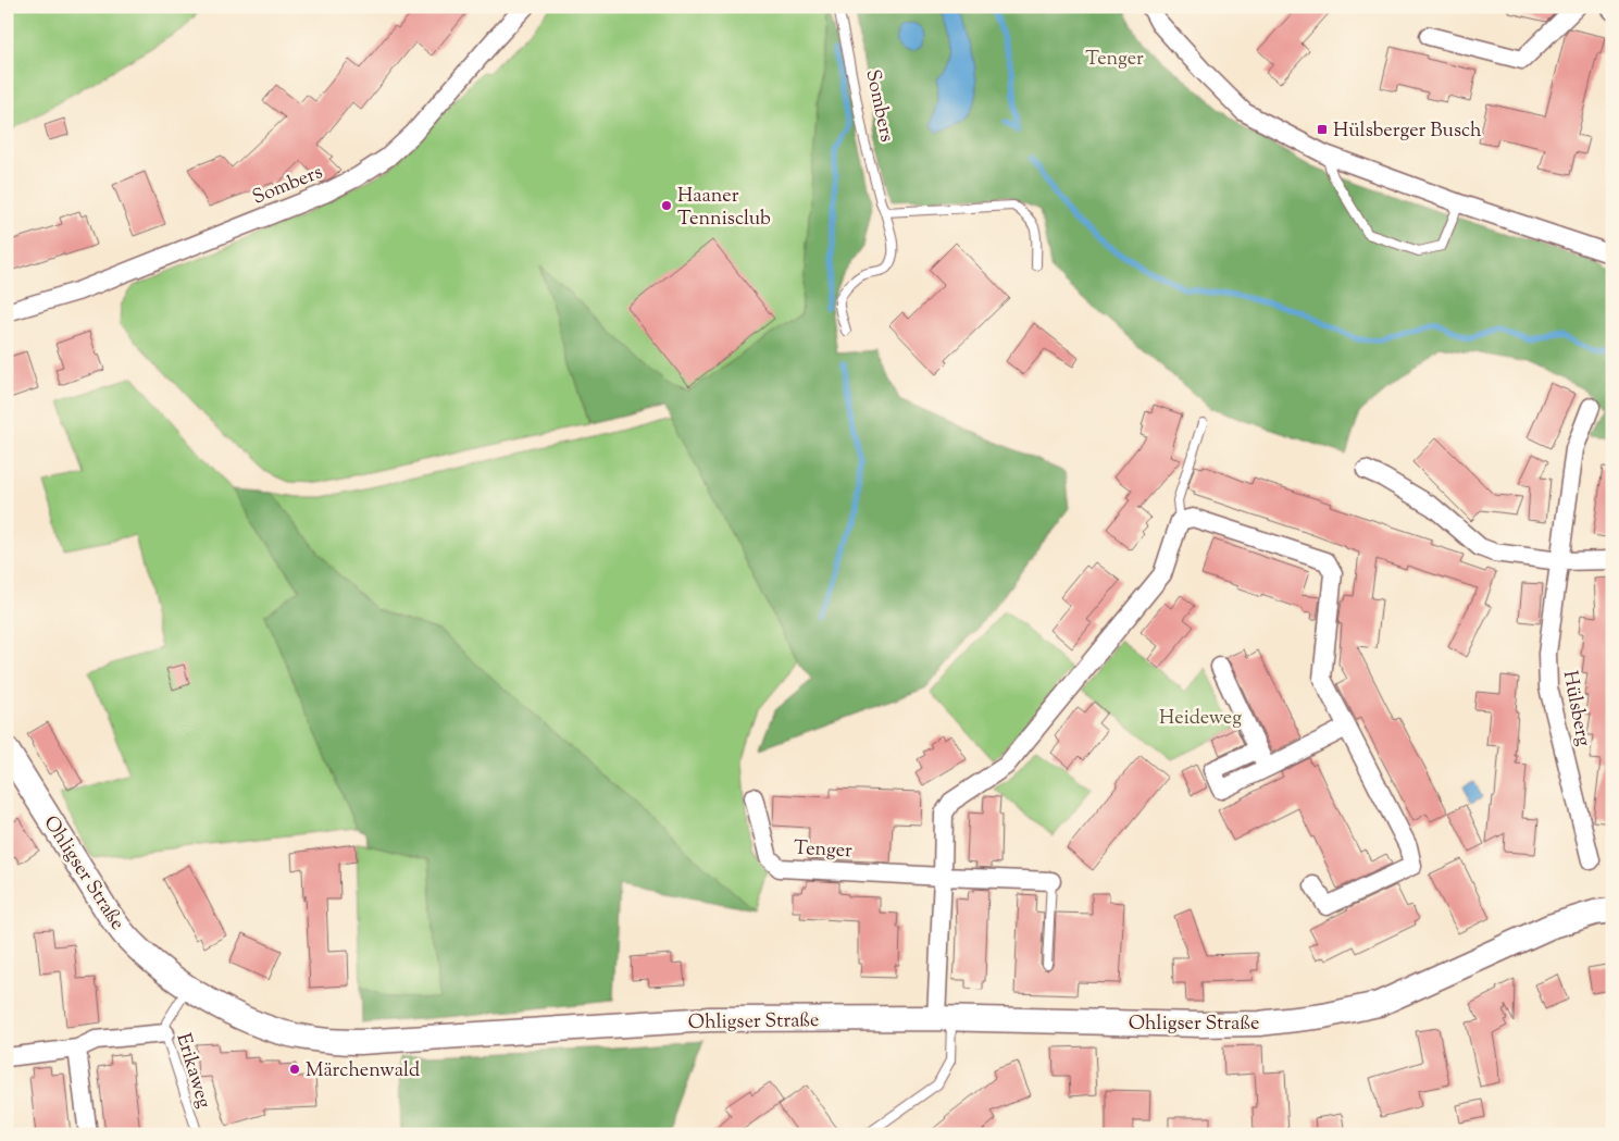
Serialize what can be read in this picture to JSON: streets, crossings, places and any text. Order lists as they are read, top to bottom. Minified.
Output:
{"streets":{"main road":["Ohligser Straße"],"street":["Sombers","Hülsberg","Tenger"],"lane":["Erikaweg"]},"crossings":[["Ohligser Straße","Erikaweg"]],"parks":["Tenger","Heideweg"],"places":{"transit":["Hülsberger Busch"],"other":["Haaner Tennisclub","Märchenwald"]}}
